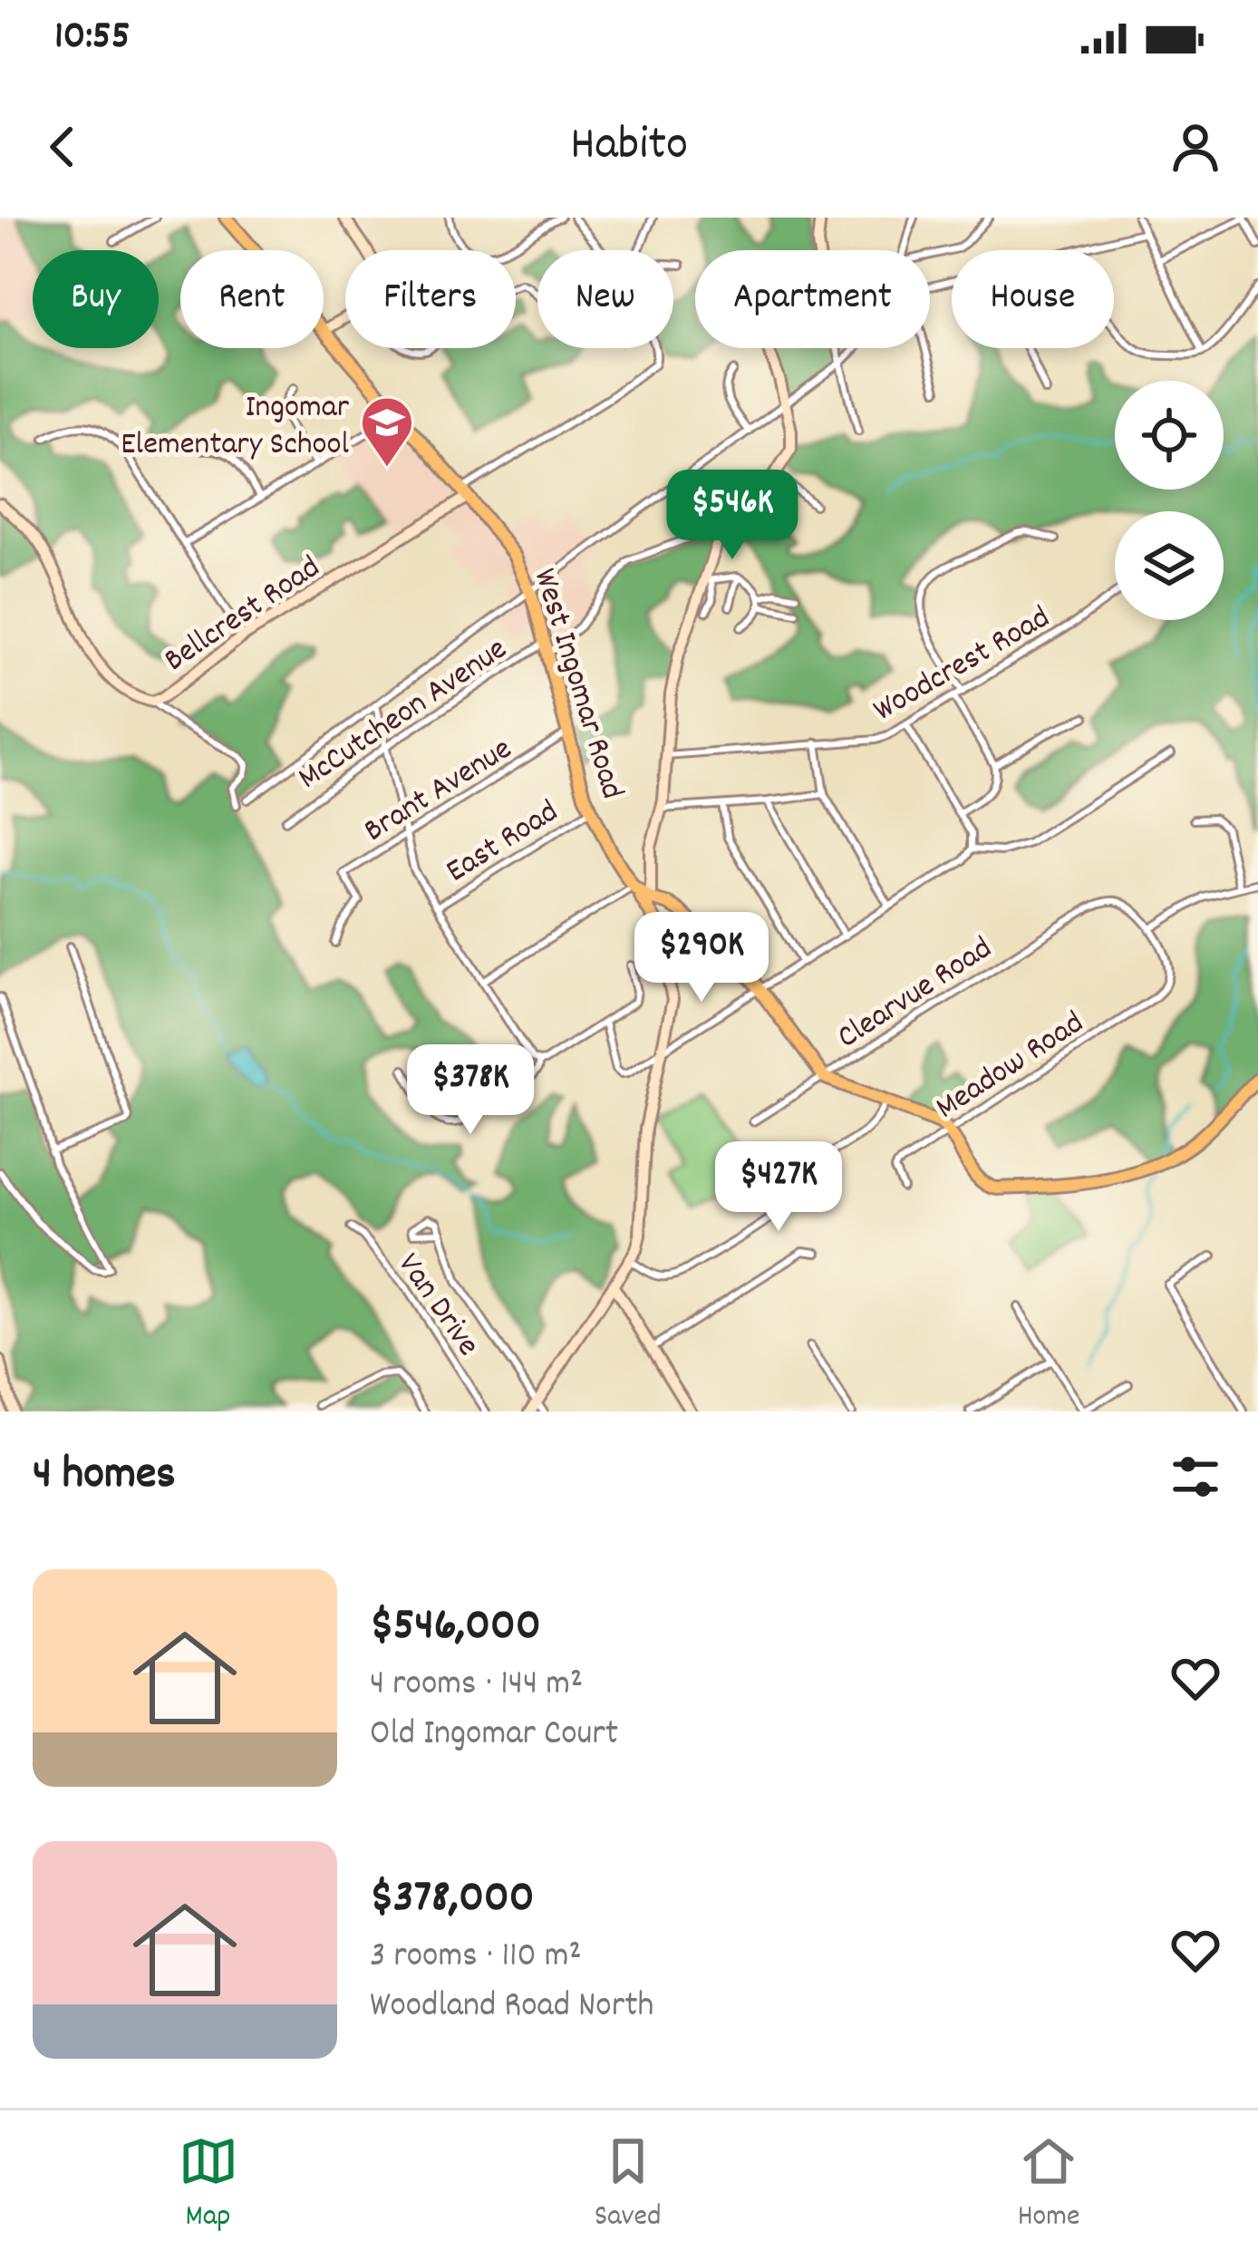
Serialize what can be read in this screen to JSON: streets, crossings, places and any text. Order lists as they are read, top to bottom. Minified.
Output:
{"streets":{"main road":["West Ingomar Road"],"street":["Bellcrest Road","Woodcrest Road","McCutcheon Avenue","Brant Avenue","East Road","Clearvue Road","Meadow Road","Van Drive"]},"crossings":[["Bellcrest Road","West Ingomar Road"],["West Ingomar Road","McCutcheon Avenue"],["West Ingomar Road","Brant Avenue"],["West Ingomar Road","East Road"],["West Ingomar Road","Clearvue Road"],["Clearvue Road","Meadow Road"]],"places":{"school or university":["Ingomar Elementary School"]},"page":{"status":"10:55","header":"Habito","chip":["Buy","Rent","Filters","New","Apartment","House"],"price":["$546K","$290K","$378K","$427K"],"heading":"4 homes","list":[{"name":"$546,000","note":"4 rooms · 144 m² · Old Ingomar Court"},{"name":"$378,000","note":"3 rooms · 110 m² · Woodland Road North"}],"tabs":["Map","Saved","Home"]}}
